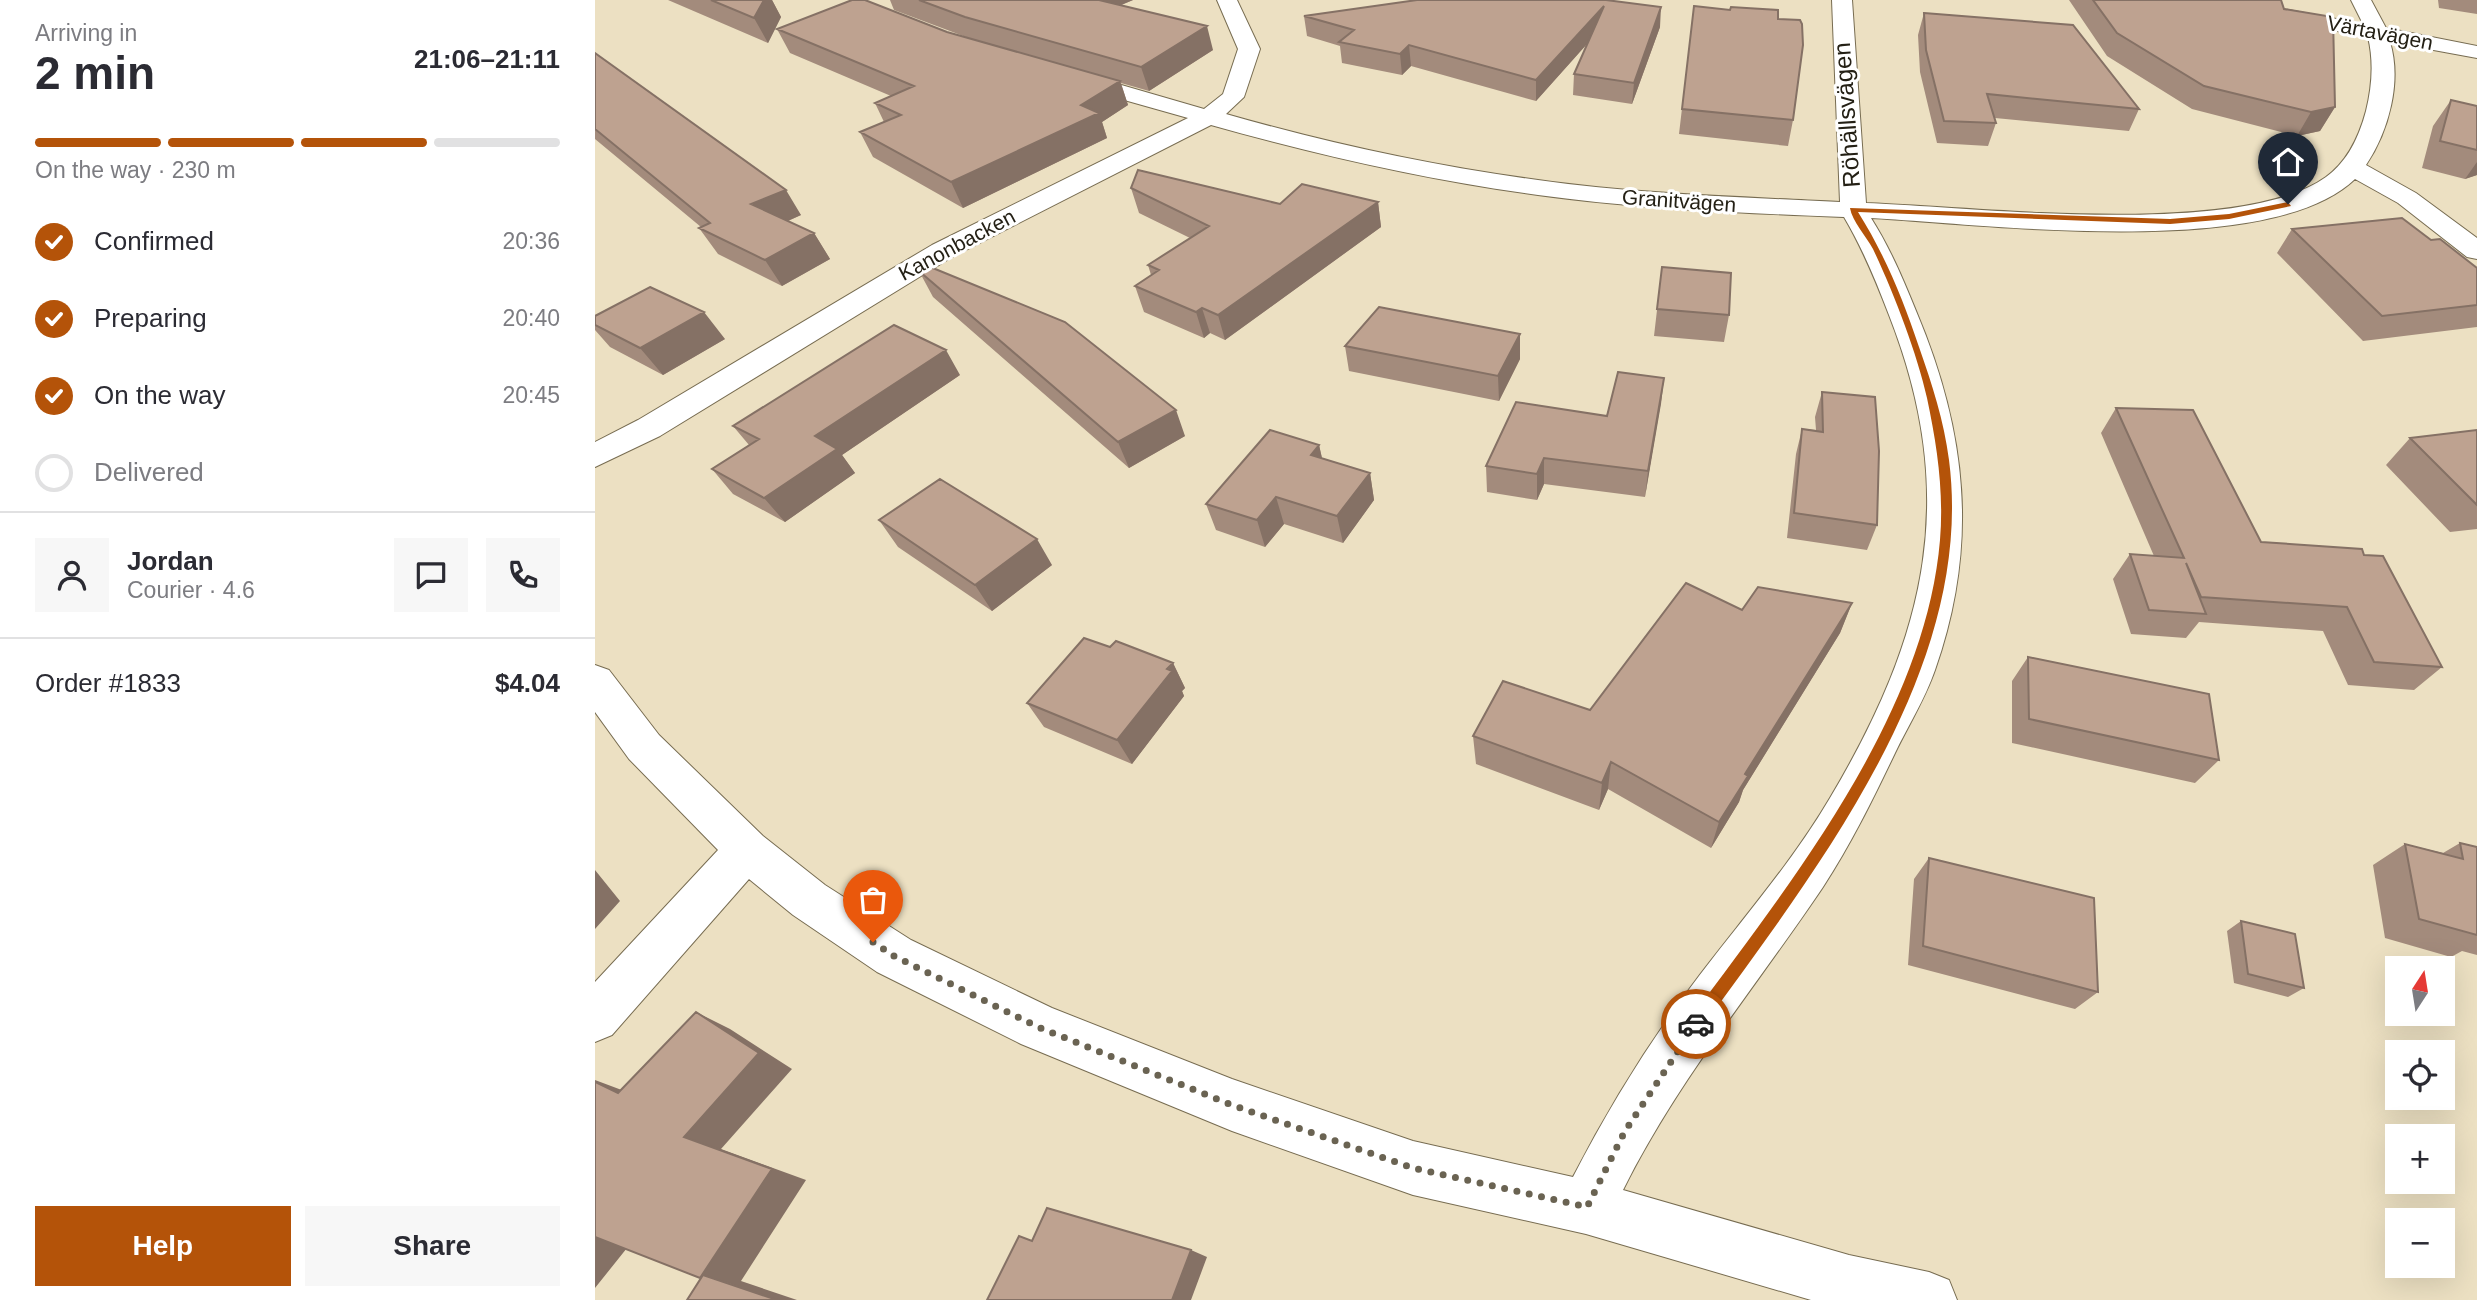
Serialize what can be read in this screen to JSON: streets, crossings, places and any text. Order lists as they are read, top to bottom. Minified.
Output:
{"streets":{"street":["Värtavägen","Röhällsvägen","Granitvägen","Kanonbacken"]},"crossings":[["Värtavägen","Granitvägen"],["Röhällsvägen","Granitvägen"],["Granitvägen","Kanonbacken"]],"north":"top","page":{"heading":["2 min","Arriving in","21:06–21:11"],"panel":["Jordan","Courier · 4.6","Order #1833","$4.04"],"bar":"On the way · 230 m","list":[["Confirmed","20:36"],["Preparing","20:40"],["On the way","20:45"],"Delivered"],"map_buttons":["+","−"],"buttons":["Help","Share"]}}
